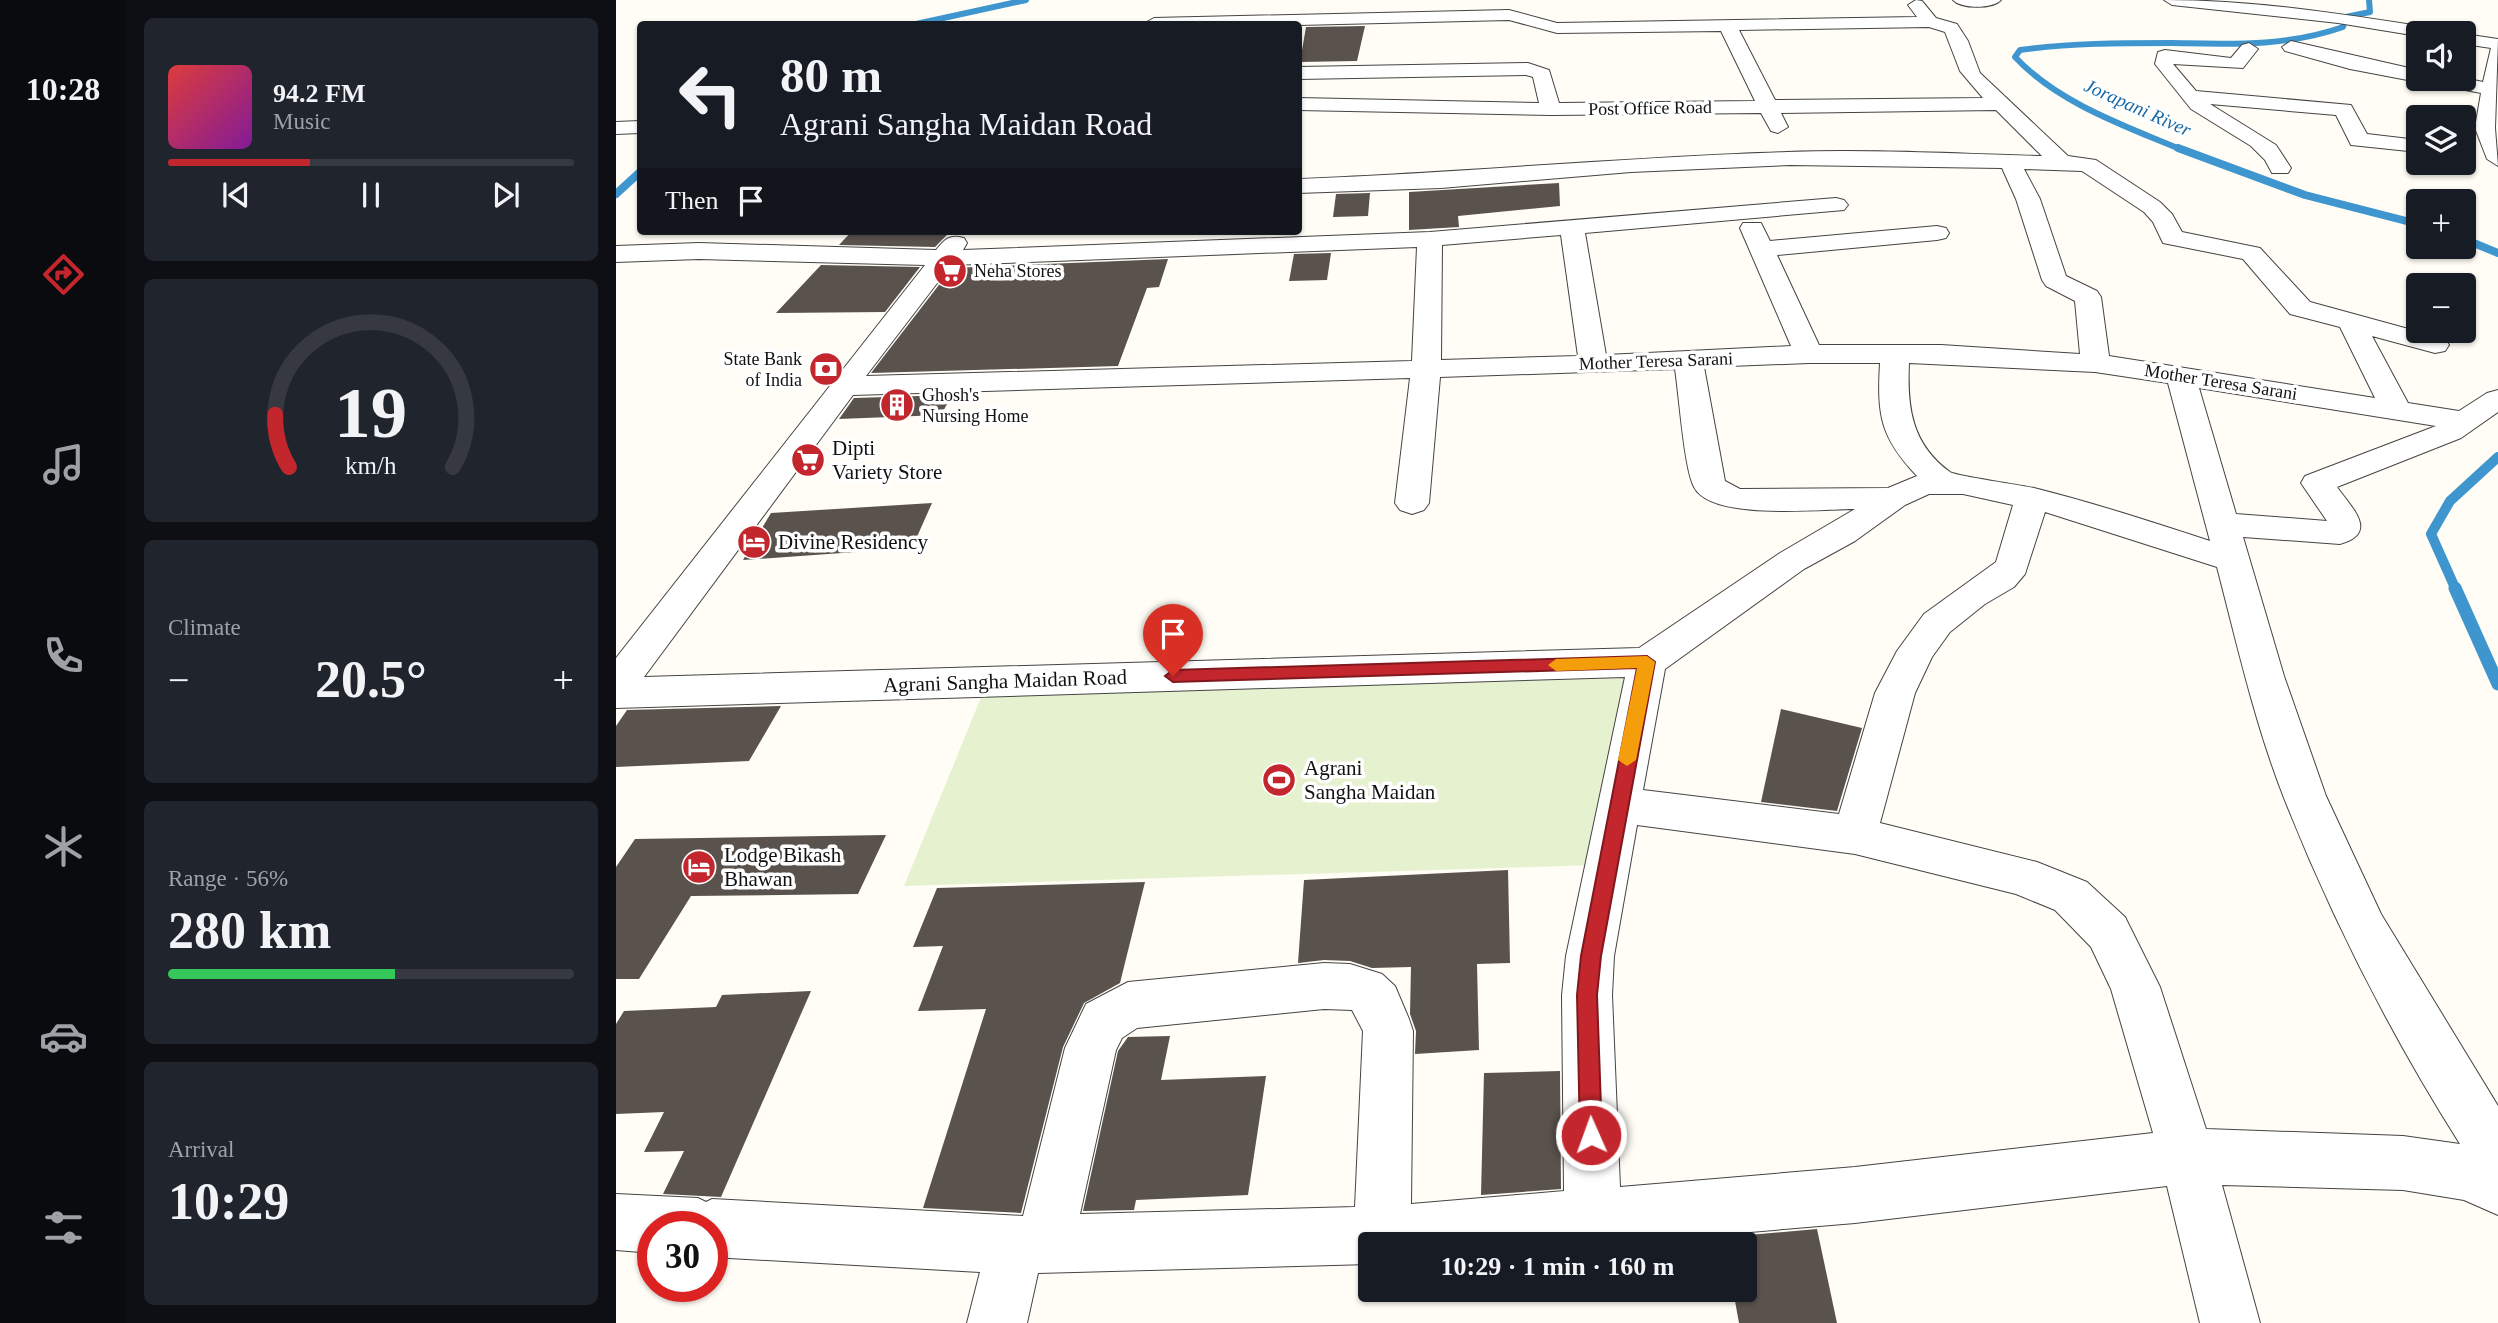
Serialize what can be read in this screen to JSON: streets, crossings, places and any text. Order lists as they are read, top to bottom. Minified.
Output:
{"streets":{"street":["Post Office Road","Mother Teresa Sarani","Agrani Sangha Maidan Road"]},"water":["Jorapani River"],"places":{"supermarket":["Neha Stores","Dipti Variety Store"],"bank":["State Bank of India"],"building":["Ghosh's Nursing Home"],"hotel":["Divine Residency","Lodge Bikash Bhawan"],"sports":["Agrani Sangha Maidan"]},"page":{"tabs":"10:28","map_buttons":["+","−"],"turn":["80 m","Agrani Sangha Maidan Road"],"song":["94.2 FM","Music"],"then":"Then","tile":["Climate",["Range · 56%","280 km"],["Arrival","10:29"]],"heat":["−","20.5°","+"],"limit":"30","trip":"10:29 · 1 min · 160 m","gauge":["19","km/h"]}}
